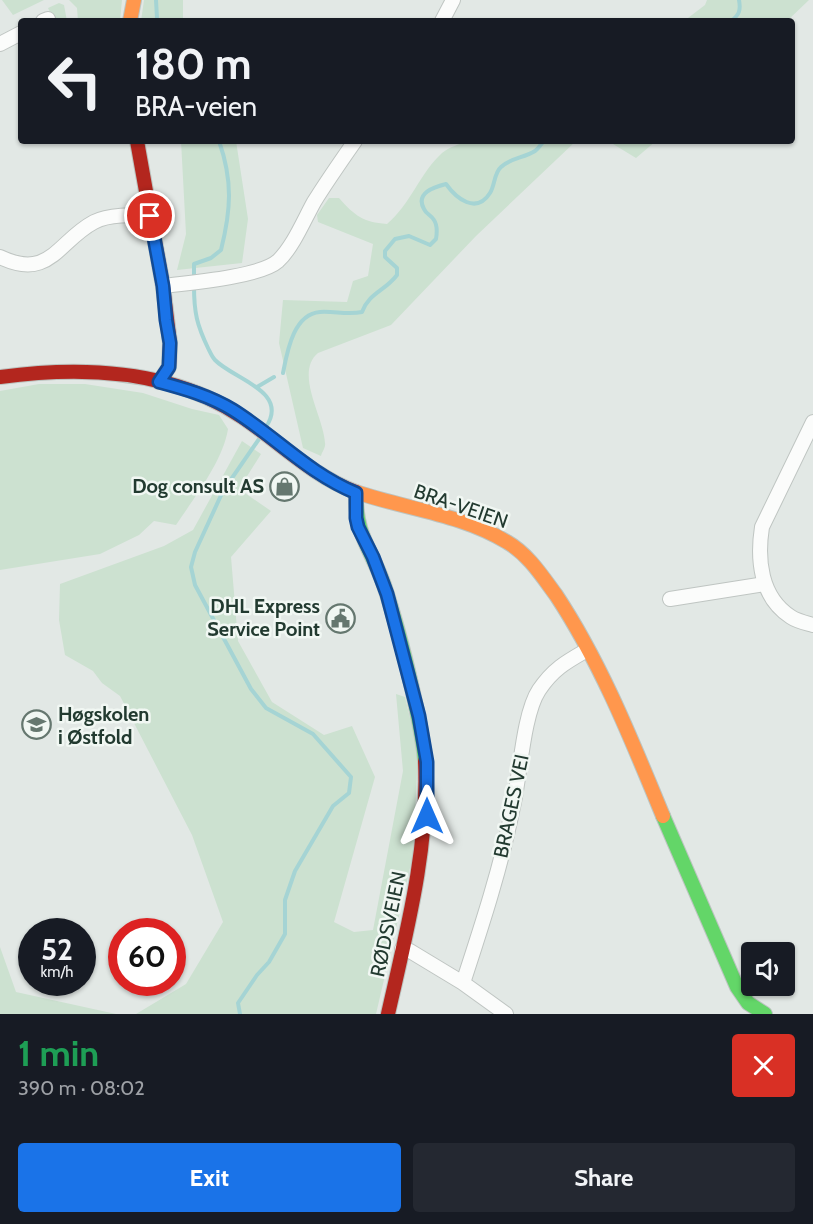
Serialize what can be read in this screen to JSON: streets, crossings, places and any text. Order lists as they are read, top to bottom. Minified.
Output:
{"streets":{"main road":["BRA-VEIEN","RØDSVEIEN"],"street":["BRAGES VEI"]},"crossings":[["BRA-VEIEN","BRAGES VEI"],["BRA-VEIEN","RØDSVEIEN"]],"places":{"shop":["Dog consult AS"],"public building":["DHL Express Service Point"],"school or university":["Høgskolen i Østfold"]},"page":{"turn":["180 m","BRA-veien"],"speed":"52 km/h","limit":"60","heading":["1 min","390 m · 08:02"],"buttons":["Exit","Share"]}}
